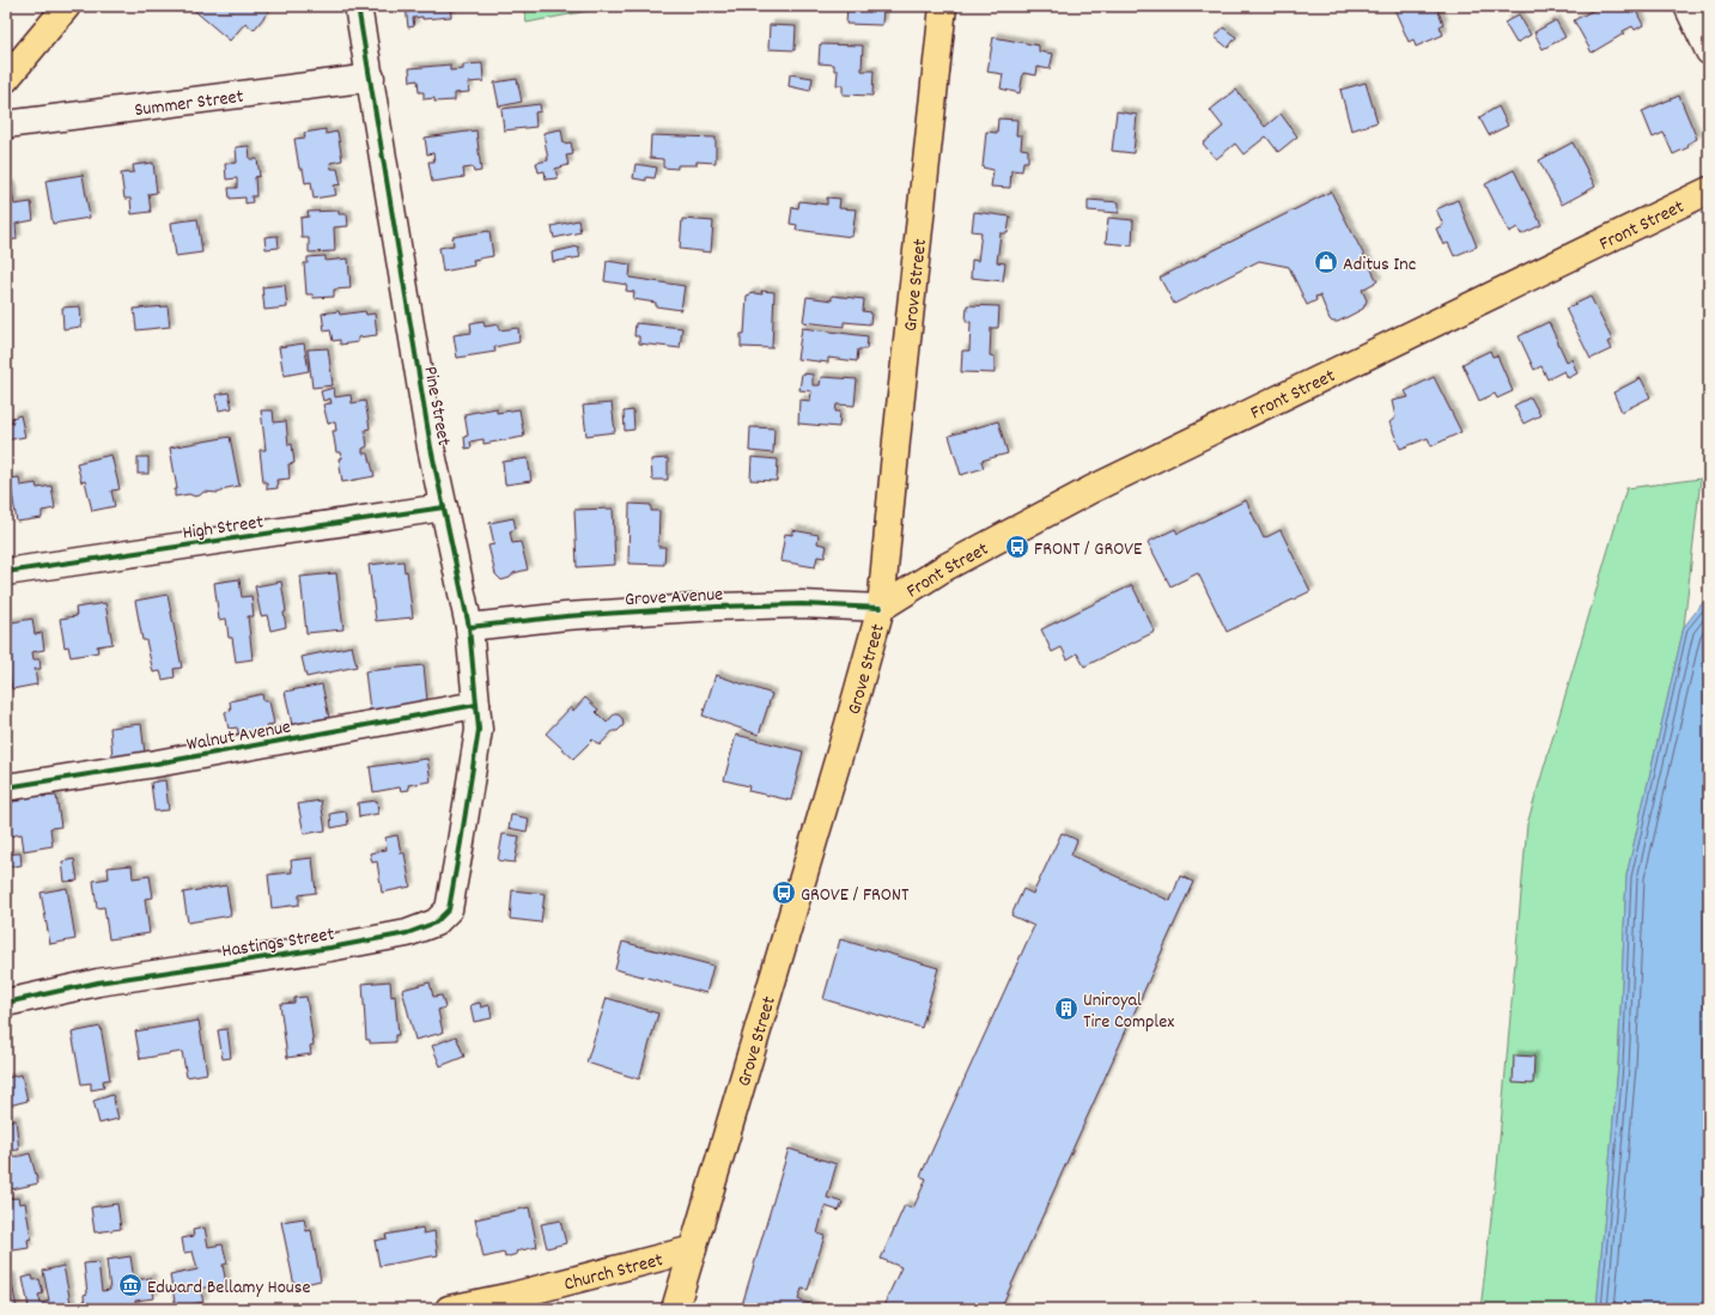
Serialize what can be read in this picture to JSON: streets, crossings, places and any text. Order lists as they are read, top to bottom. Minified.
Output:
{"streets":{"main road":["Front Street","Grove Street","Church Street"],"street":["Summer Street","Pine Street","High Street","Grove Avenue","Walnut Avenue","Hastings Street"]},"crossings":[["Summer Street","Pine Street"],["Front Street","Grove Street"],["Front Street","Grove Avenue"],["Grove Street","Grove Avenue"],["Grove Street","Church Street"],["Pine Street","High Street"],["Pine Street","Grove Avenue"],["Pine Street","Walnut Avenue"],["Pine Street","Hastings Street"]],"places":{"shop":["Aditus Inc"],"bus stop":["FRONT / GROVE","GROVE / FRONT"],"building":["Uniroyal Tire Complex"],"museum":["Edward Bellamy House"]}}
